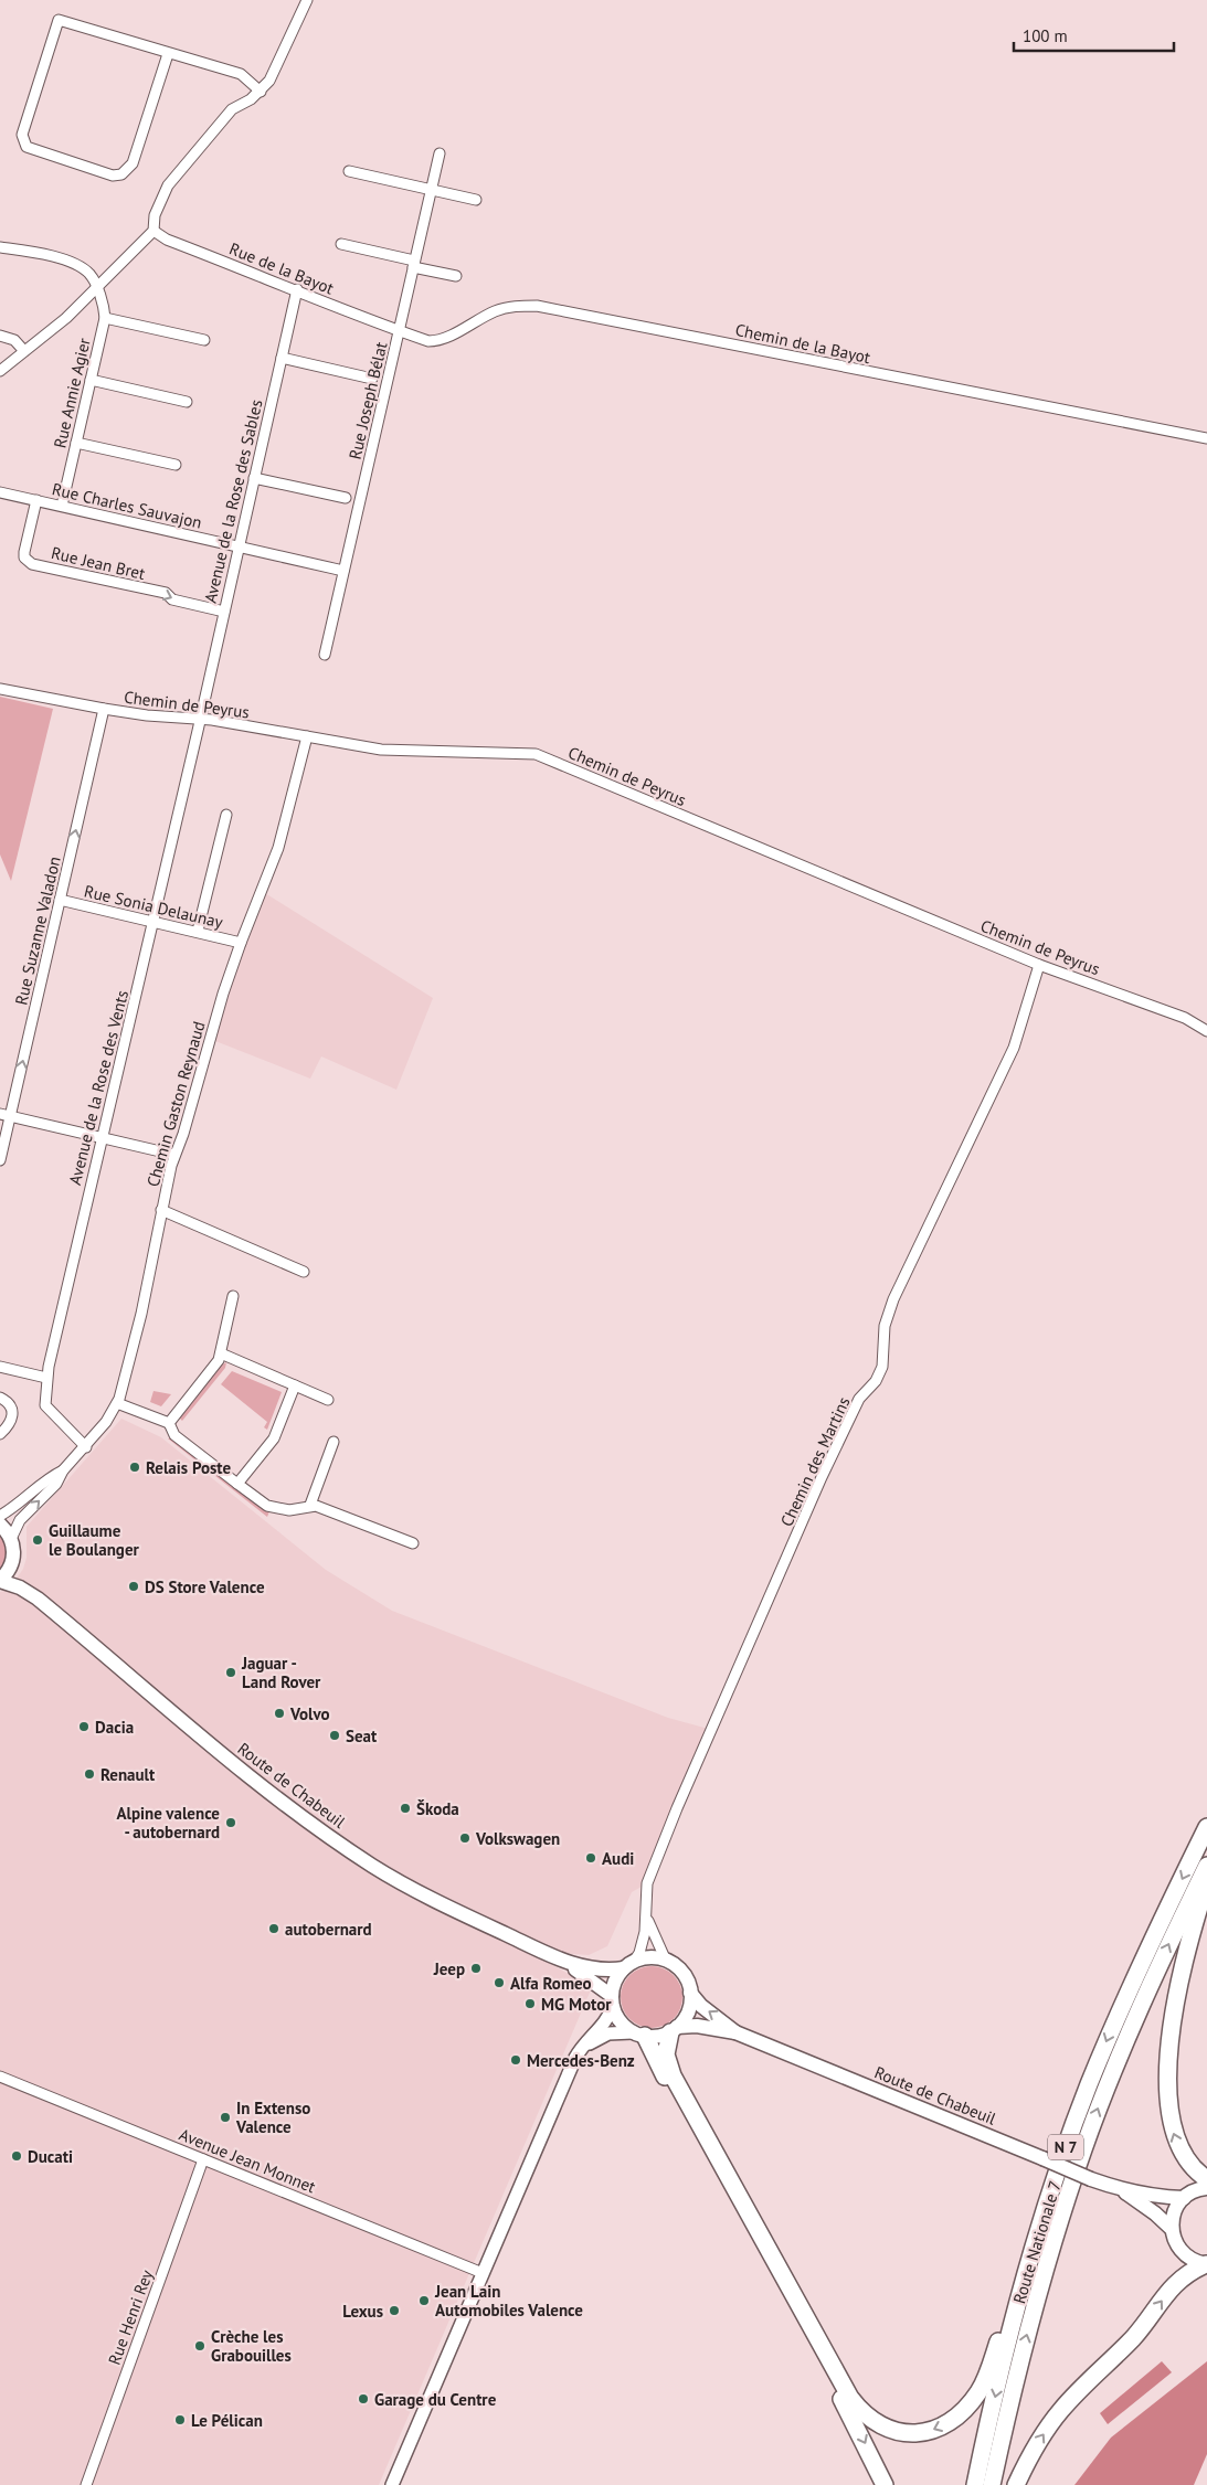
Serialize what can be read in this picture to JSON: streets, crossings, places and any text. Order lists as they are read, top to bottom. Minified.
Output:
{"streets":{"highway":["N 7","Route Nationale 7"],"main road":["Route de Chabeuil"],"street":["Rue de la Bayot","Chemin de la Bayot","Rue Annie Agier","Rue Joseph Bélat","Avenue de la Rose des Sables","Rue Charles Sauvajon","Rue Jean Bret","Chemin de Peyrus","Rue Sonia Delaunay","Rue Suzanne Valadon","Avenue de la Rose des Vents","Chemin Gaston Reynaud","Chemin des Martins","Avenue Jean Monnet","Rue Henri Rey"]},"crossings":[["Rue de la Bayot","Chemin de la Bayot"],["Rue de la Bayot","Rue Joseph Bélat"],["Rue de la Bayot","Avenue de la Rose des Sables"],["Chemin de la Bayot","Rue Joseph Bélat"],["Rue Annie Agier","Rue Charles Sauvajon"],["Rue Joseph Bélat","Rue Charles Sauvajon"],["Avenue de la Rose des Sables","Rue Charles Sauvajon"],["Avenue de la Rose des Sables","Rue Jean Bret"],["Avenue de la Rose des Sables","Chemin de Peyrus"],["Avenue de la Rose des Sables","Avenue de la Rose des Vents"],["Rue Charles Sauvajon","Rue Jean Bret"],["Chemin de Peyrus","Rue Suzanne Valadon"],["Chemin de Peyrus","Avenue de la Rose des Vents"],["Chemin de Peyrus","Chemin Gaston Reynaud"],["Chemin de Peyrus","Chemin des Martins"],["Rue Sonia Delaunay","Rue Suzanne Valadon"],["Rue Sonia Delaunay","Avenue de la Rose des Vents"],["Rue Sonia Delaunay","Chemin Gaston Reynaud"],["Avenue de la Rose des Vents","Chemin Gaston Reynaud"],["Avenue Jean Monnet","Rue Henri Rey"]],"one_way":["Rue Jean Bret","Rue Suzanne Valadon"],"places":["Relais Poste","Guillaume le Boulanger","DS Store Valence","Jaguar - Land Rover","Volvo","Dacia","Seat","Renault","Škoda","Alpine valence - autobernard","Volkswagen","Audi","autobernard","Jeep","Alfa Romeo","MG Motor","Mercedes-Benz","In Extenso Valence","Ducati","Jean Lain Automobiles Valence","Lexus","Crèche les Grabouilles","Garage du Centre","Le Pélican"],"scale_bar":"100 m"}
